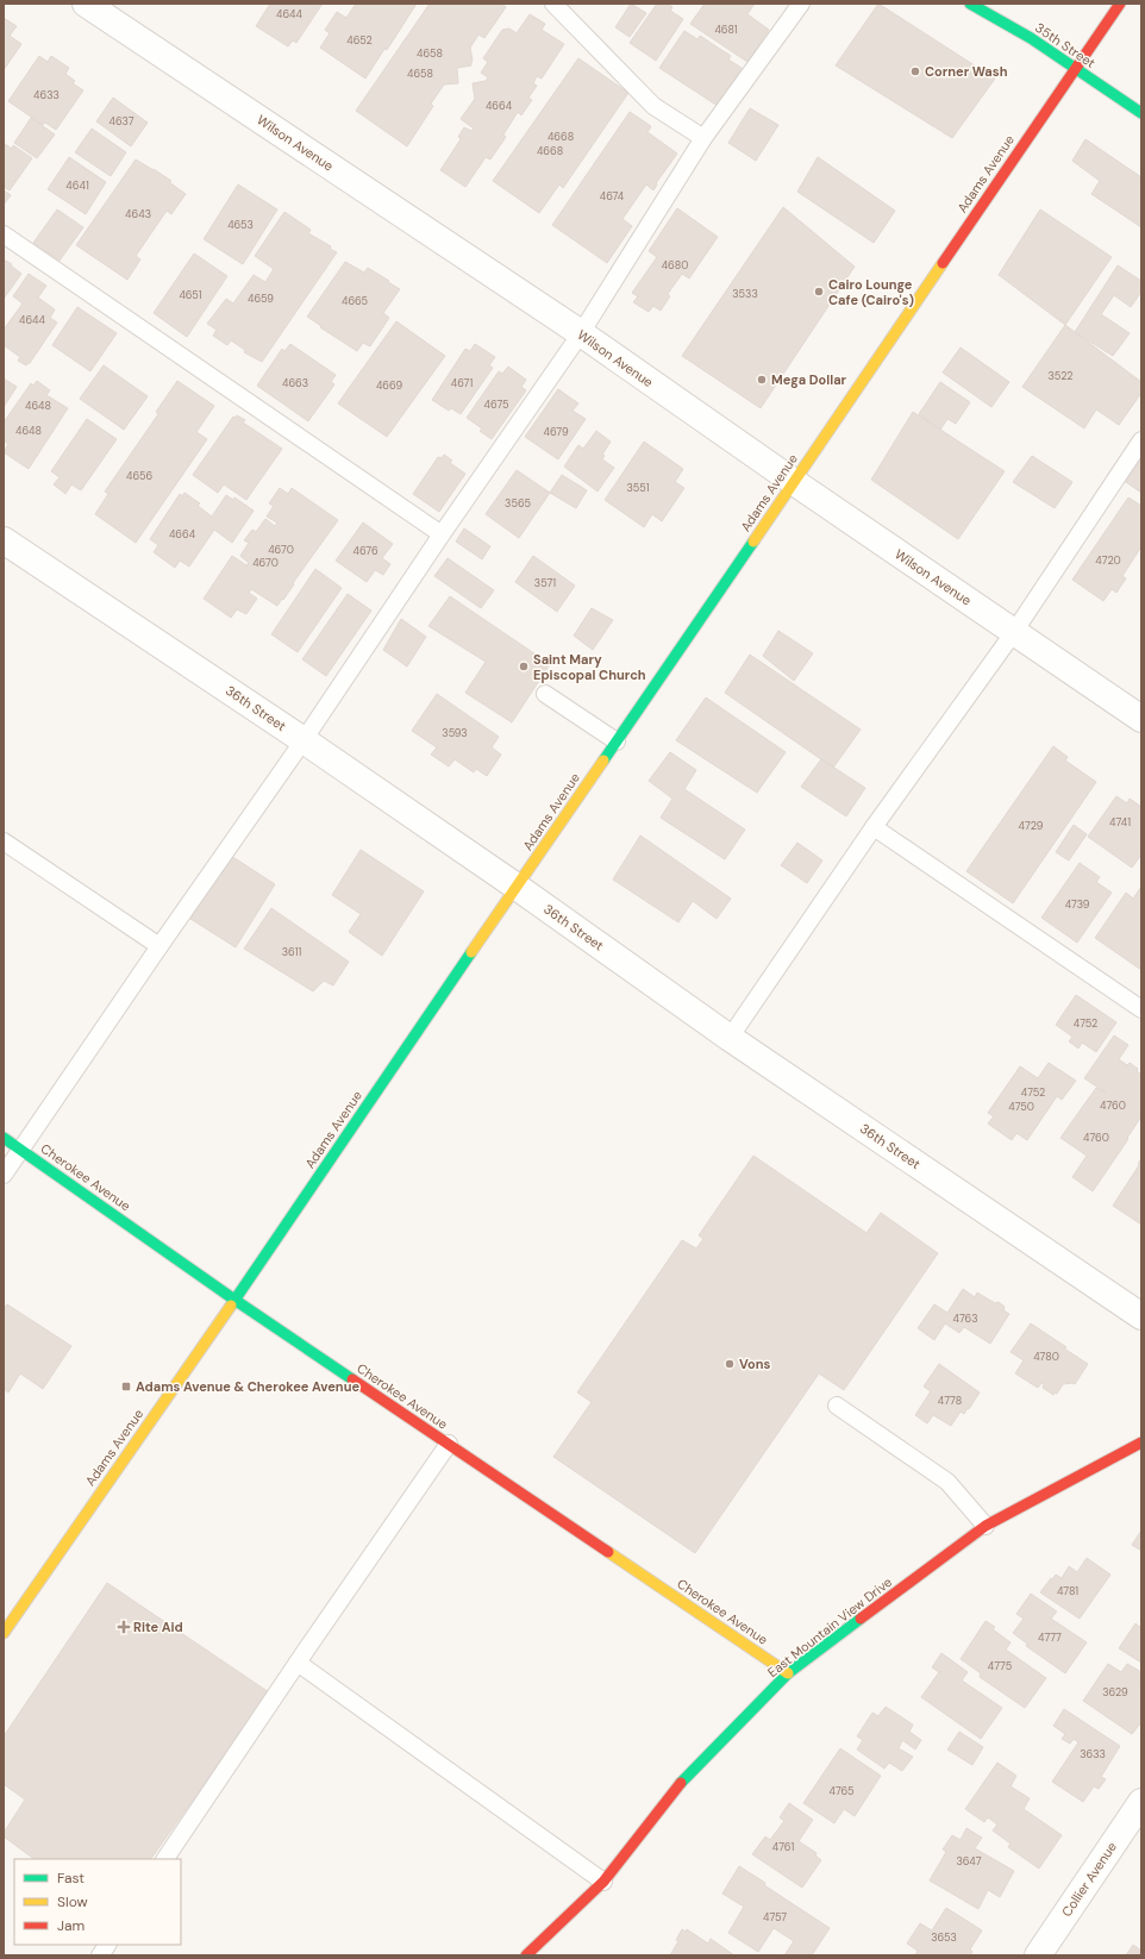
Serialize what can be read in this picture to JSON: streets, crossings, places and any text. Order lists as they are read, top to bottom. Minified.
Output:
{"streets":{"main road":["35th Street","Adams Avenue","Cherokee Avenue","East Mountain View Drive"],"street":["Wilson Avenue","36th Street","Collier Avenue"]},"crossings":[["35th Street","Adams Avenue"],["Wilson Avenue","Adams Avenue"],["Adams Avenue","36th Street"],["Adams Avenue","Cherokee Avenue"],["Cherokee Avenue","East Mountain View Drive"]],"places":{"other":["Corner Wash","Cairo Lounge Cafe (Cairo's)","Mega Dollar","Saint Mary Episcopal Church","Vons"],"transit":["Adams Avenue & Cherokee Avenue"],"health":["Rite Aid"]},"house_numbers":["4644","4681","4652","4658","4658","4633","4664","4637","4668","4668","4641","4674","4643","4653","4680","3533","4651","4659","4665","4644","3522","4663","4671","4669","4675","4648","4648","4679","4656","3551","3565","4664","4670","4676","4720","4670","3571","3593","4741","4729","4739","3611","4752","4752","4760","4750","4760","4763","4780","4778","4781","4777","4775","3629","3633","4765","4761","3647","4757","3653"],"legend":["Fast","Slow","Jam"]}
